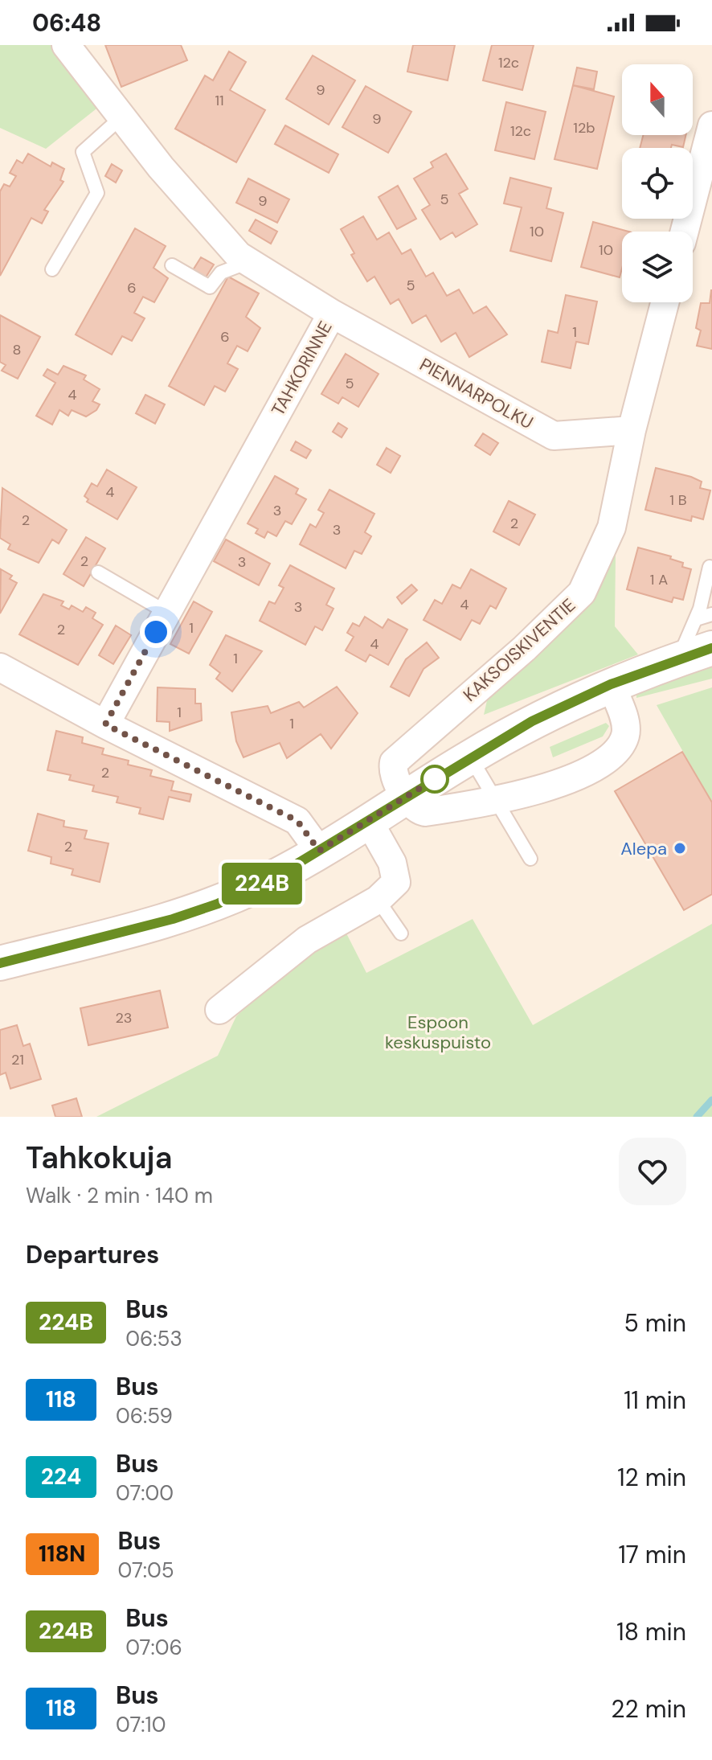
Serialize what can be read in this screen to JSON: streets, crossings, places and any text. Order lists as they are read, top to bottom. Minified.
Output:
{"streets":{"street":["TAHKORINNE","PIENNARPOLKU","KAKSOISKIVENTIE"]},"crossings":[["TAHKORINNE","PIENNARPOLKU"],["PIENNARPOLKU","KAKSOISKIVENTIE"]],"parks":["Espoon keskuspuisto"],"places":["Alepa"],"lines":["bus line 224B"],"house_numbers":["12c","9","11","9","12b","12c","5","9","10","10","5","6","1","6","8","5","4","4","1 B","3","2","2","3","2","3","1 A","4","3","1","2","4","1","1","1","2","2","23","21"],"north":"top","page":{"status":"06:48","on_map":"224B","heading":[["Tahkokuja","Walk · 2 min · 140 m"],"Departures"],"list":[{"mark":"224B","name":"Bus","note":"06:53","value":"5 min"},{"mark":"118","name":"Bus","note":"06:59","value":"11 min"},{"mark":"224","name":"Bus","note":"07:00","value":"12 min"},{"mark":"118N","name":"Bus","note":"07:05","value":"17 min"},{"mark":"224B","name":"Bus","note":"07:06","value":"18 min"},{"mark":"118","name":"Bus","note":"07:10","value":"22 min"}]}}
